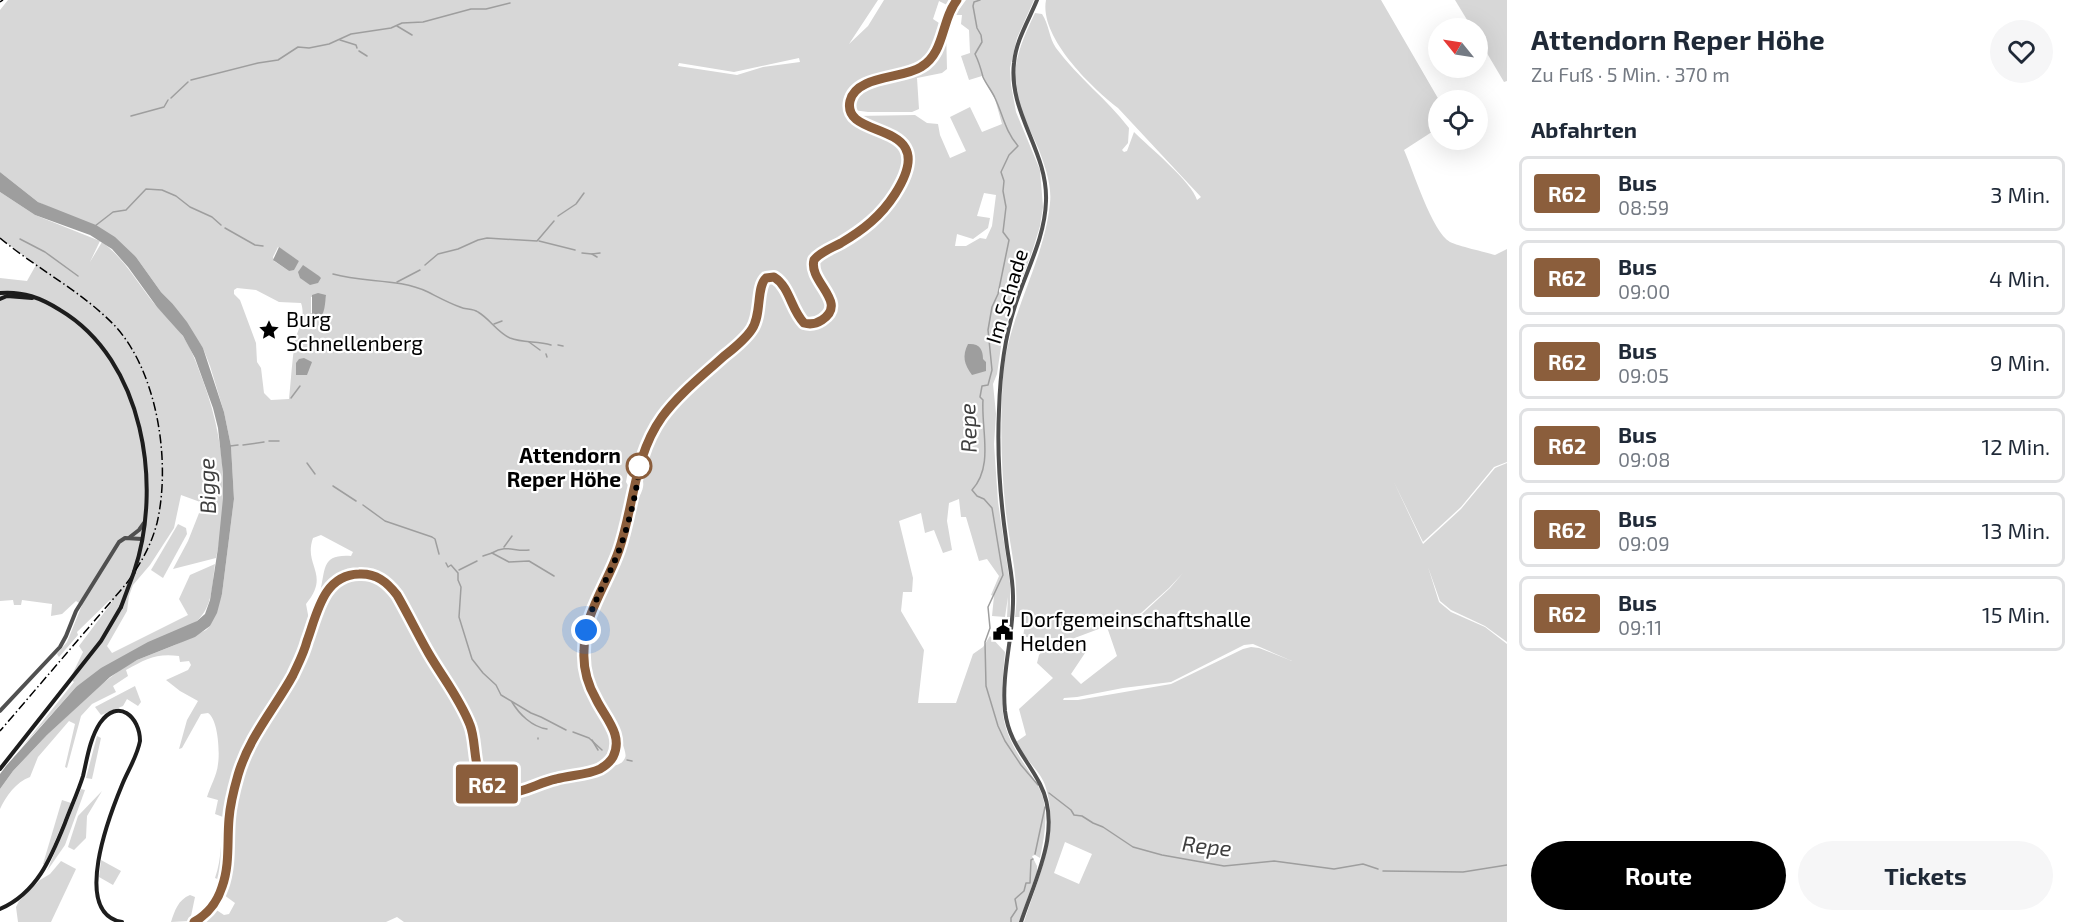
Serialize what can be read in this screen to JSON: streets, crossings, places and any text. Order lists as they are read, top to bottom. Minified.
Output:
{"streets":{"street":["Im Schade"]},"water":["Repe","Bigge"],"places":{"place":["Burg Schnellenberg"],"other":["Attendorn Reper Höhe"],"public building":["Dorfgemeinschaftshalle Helden"]},"lines":["bus line R62"],"north":"top left","page":{"on_map":"R62","heading":[["Attendorn Reper Höhe","Zu Fuß · 5 Min. · 370 m"],"Abfahrten"],"list":[{"mark":"R62","name":"Bus","note":"08:59","value":"3 Min."},{"mark":"R62","name":"Bus","note":"09:00","value":"4 Min."},{"mark":"R62","name":"Bus","note":"09:05","value":"9 Min."},{"mark":"R62","name":"Bus","note":"09:08","value":"12 Min."},{"mark":"R62","name":"Bus","note":"09:09","value":"13 Min."},{"mark":"R62","name":"Bus","note":"09:11","value":"15 Min."}],"buttons":["Route","Tickets"]}}
